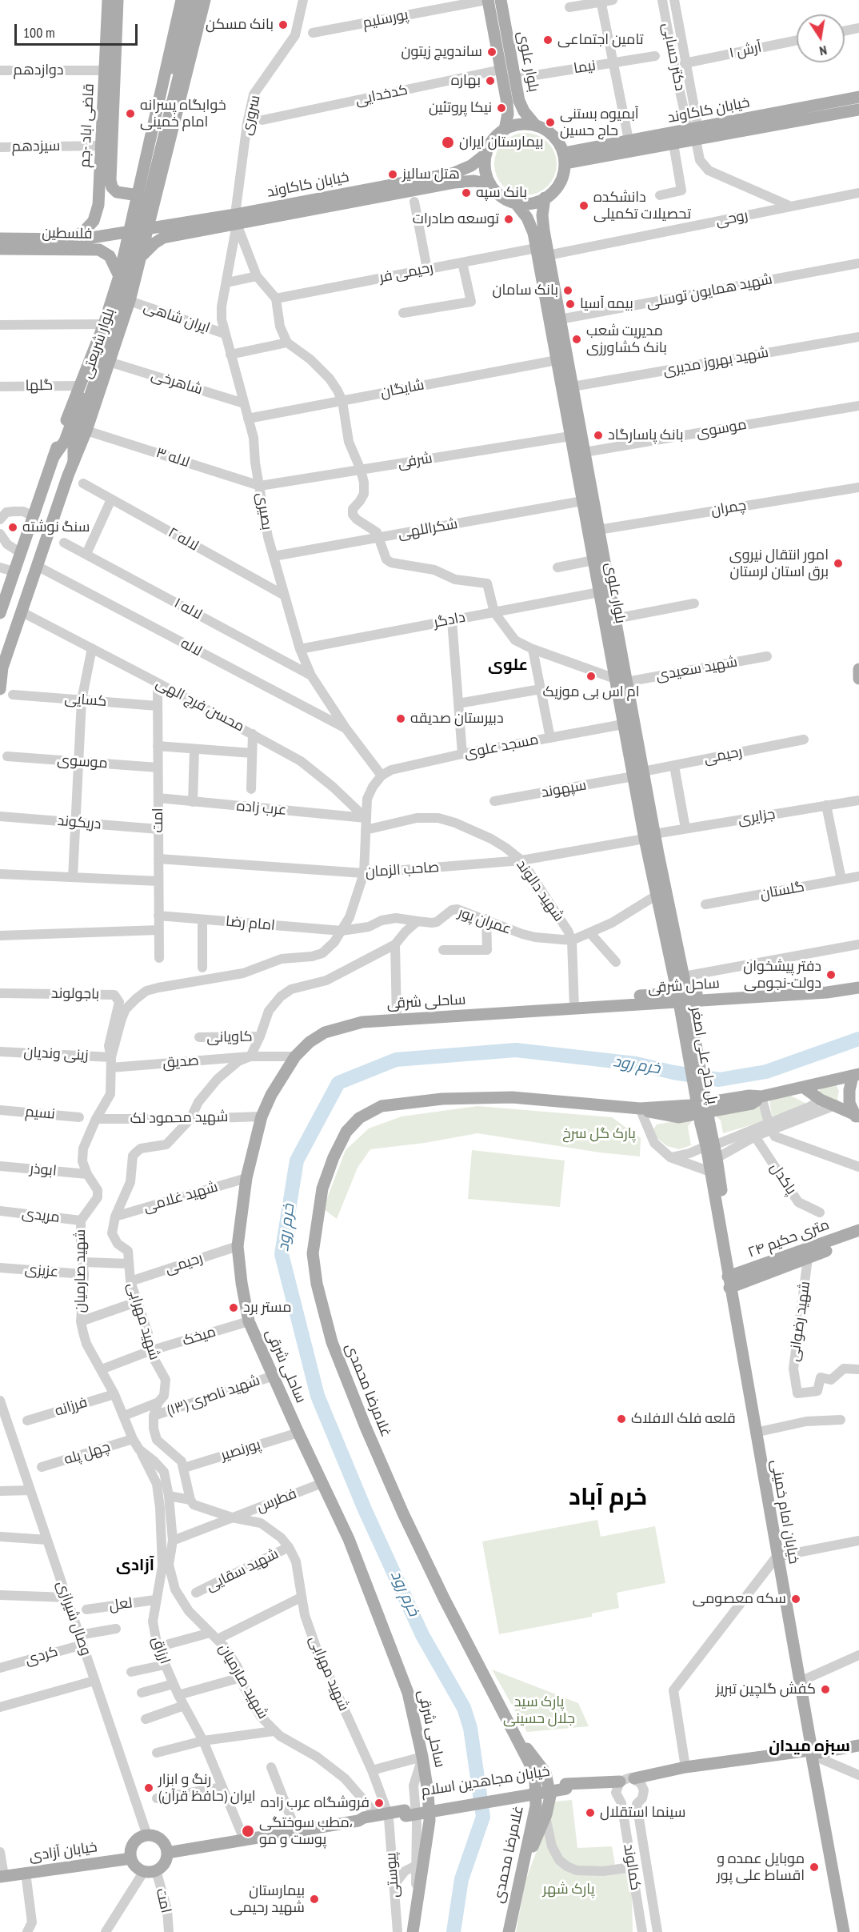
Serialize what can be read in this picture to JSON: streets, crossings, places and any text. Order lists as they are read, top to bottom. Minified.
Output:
{"streets":{"main road":["بلوار علوی","خیابان کاکاوند","قاضی اباد -جم","فلسطین","بلوار شریعتی","ساحل شرقی","ساحلی شرقی","پل حاج علی اصغر","۲۴ متری حکیم","غلامرضا محمدی","خیابان امام خمینی","خیابان مجاهدین اسلام","خیابان آزادی"],"street":["پورسلیم","آرش ۱","دکتر حسابی","نیما","دوازدهم","کدخدایی","سروری","سیزدهم","روحی","رحیمی فر","شهید همایون توسلی","ایران شاهی","شهید بهروز مدیری","شاهرخی","گلها","شایگان","موسوی","لاله ۳","شرفی","چمران","بصیری","شکراللهی","لاله ۲","لاله ۱","دادگر","لاله","شهید سعیدی","کسایی","محسن فرج الهی","مسجد علوی","رحیمی","سپهوند","عرب زاده","جزایری","امت","دریکوند","صاحب الزمان","شهید دالوند","گلستان","عمران پور","امام رضا","باجولوند","کاویانی","زینی وندیان","صدیق","نسیم","شهید محمود لک","ابوذر","پاکدل","شهید غلامی","مریدی","عزیزی","شهید صارمیان","شهید مهرابی","شهید رضوانی","میخک","شهید ناصری (۱۳)","فرزانه","پورنصیر","چهل پله","فطرس","شهید سقایی","لعل","وصال شیرازی","ارزاق","کردی","کمالوند","پیوستی"]},"crossings":[["پورسلیم","بلوار علوی"],["آرش ۱","دکتر حسابی"],["دکتر حسابی","خیابان کاکاوند"],["دکتر حسابی","روحی"],["بلوار علوی","نیما"],["بلوار علوی","کدخدایی"],["بلوار علوی","خیابان کاکاوند"],["بلوار علوی","روحی"],["بلوار علوی","رحیمی فر"],["بلوار علوی","شهید همایون توسلی"],["بلوار علوی","شهید بهروز مدیری"],["بلوار علوی","شایگان"],["بلوار علوی","موسوی"],["بلوار علوی","شرفی"],["بلوار علوی","چمران"],["بلوار علوی","شکراللهی"],["بلوار علوی","دادگر"],["بلوار علوی","شهید سعیدی"],["بلوار علوی","مسجد علوی"],["بلوار علوی","رحیمی"],["بلوار علوی","سپهوند"],["بلوار علوی","جزایری"],["بلوار علوی","صاحب الزمان"],["بلوار علوی","عمران پور"],["بلوار علوی","پل حاج علی اصغر"],["دوازدهم","قاضی اباد -جم"],["خیابان کاکاوند","سروری"],["خیابان کاکاوند","فلسطین"],["خیابان کاکاوند","بلوار شریعتی"],["خیابان کاکاوند","بصیری"],["سروری","بصیری"],["قاضی اباد -جم","سیزدهم"],["قاضی اباد -جم","فلسطین"],["قاضی اباد -جم","بلوار شریعتی"],["فلسطین","بلوار شریعتی"],["ایران شاهی","بلوار شریعتی"],["ایران شاهی","بصیری"],["بلوار شریعتی","شاهرخی"],["بلوار شریعتی","گلها"],["بلوار شریعتی","لاله ۳"],["بلوار شریعتی","لاله"],["بلوار شریعتی","محسن فرج الهی"],["شاهرخی","بصیری"],["شایگان","بصیری"],["موسوی","امت"],["لاله ۳","شرفی"],["لاله ۳","بصیری"],["شرفی","بصیری"],["بصیری","شکراللهی"],["بصیری","لاله ۲"],["بصیری","لاله ۱"],["بصیری","دادگر"],["بصیری","لاله"],["بصیری","مسجد علوی"],["بصیری","شهید صارمیان"],["کسایی","امت"],["محسن فرج الهی","عرب زاده"],["محسن فرج الهی","امت"],["محسن فرج الهی","شهید صارمیان"],["مسجد علوی","شهید صارمیان"],["رحیمی","سپهوند"],["رحیمی","ساحلی شرقی"],["رحیمی","شهید مهرابی"],["عرب زاده","امت"],["عرب زاده","شهید صارمیان"],["جزایری","صاحب الزمان"],["امت","دریکوند"],["امت","صاحب الزمان"],["امت","امام رضا"],["امت","وصال شیرازی"],["امت","خیابان مجاهدین اسلام"],["امت","خیابان آزادی"],["صاحب الزمان","شهید دالوند"],["صاحب الزمان","شهید صارمیان"],["شهید دالوند","عمران پور"],["شهید دالوند","شهید صارمیان"],["عمران پور","امام رضا"],["امام رضا","شهید صارمیان"],["ساحل شرقی","ساحلی شرقی"],["باجولوند","زینی وندیان"],["باجولوند","صدیق"],["باجولوند","شهید صارمیان"],["ساحلی شرقی","صدیق"],["ساحلی شرقی","شهید محمود لک"],["ساحلی شرقی","شهید غلامی"],["ساحلی شرقی","میخک"],["ساحلی شرقی","شهید ناصری (۱۳)"],["ساحلی شرقی","پورنصیر"],["ساحلی شرقی","فطرس"],["زینی وندیان","صدیق"],["زینی وندیان","شهید صارمیان"],["پل حاج علی اصغر","خیابان امام خمینی"],["صدیق","شهید صارمیان"],["صدیق","شهید مهرابی"],["شهید محمود لک","شهید صارمیان"],["شهید محمود لک","شهید مهرابی"],["ابوذر","شهید صارمیان"],["شهید غلامی","شهید مهرابی"],["مریدی","شهید صارمیان"],["۲۴ متری حکیم","شهید رضوانی"],["۲۴ متری حکیم","خیابان امام خمینی"],["عزیزی","شهید صارمیان"],["شهید صارمیان","شهید مهرابی"],["شهید صارمیان","میخک"],["شهید صارمیان","فرزانه"],["شهید صارمیان","چهل پله"],["شهید صارمیان","فطرس"],["شهید صارمیان","شهید سقایی"],["شهید صارمیان","ارزاق"],["شهید صارمیان","خیابان مجاهدین اسلام"],["شهید صارمیان","پیوستی"],["شهید مهرابی","میخک"],["شهید مهرابی","شهید ناصری (۱۳)"],["شهید مهرابی","پورنصیر"],["شهید مهرابی","فطرس"],["شهید مهرابی","شهید سقایی"],["شهید مهرابی","خیابان مجاهدین اسلام"],["شهید مهرابی","پیوستی"],["فطرس","شهید سقایی"],["لعل","ارزاق"],["وصال شیرازی","کردی"],["وصال شیرازی","خیابان مجاهدین اسلام"],["وصال شیرازی","خیابان آزادی"],["ارزاق","خیابان مجاهدین اسلام"],["خیابان مجاهدین اسلام","خیابان آزادی"],["خیابان مجاهدین اسلام","کمالوند"],["خیابان مجاهدین اسلام","پیوستی"]],"districts":["علوی","خرم آباد","آزادی","سبزه میدان"],"water":["خرم رود"],"parks":["پارک گل سرخ","پارک سید جلال حسینی","پارک شهر"],"places":["بانک مسکن","تامین اجتماعی","ساندویچ زیتون","بهاره","نیکا پروتئین","خوابگاه پسرانه امام خمینی","آبمیوه بستنی حاج حسین","بیمارستان ایران","هتل سالیز","بانک سپه","دانشکده تحصیلات تکمیلی","توسعه صادرات","بانک سامان","بیمه آسیا","مدیریت شعب بانک کشاورزی","بانک پاسارگاد","سنگ نوشته","امور انتقال نیروی برق استان لرستان","ام اس بی موزیک","دبیرستان صدیقه","دفتر پیشخوان دولت-نجومی","مستر برد","قلعه فلک الافلاک","سکه معصومی","کفش گلچین تبریز","رنگ و ابزار ایران (حافظ قرآن)","فروشگاه عرب زاده","سینما استقلال","مطب سوختگی، پوست و مو","موبایل عمده و اقساط علی پور","بیمارستان شهید رحیمی"],"scale_bar":"100 m","north":"bottom"}
